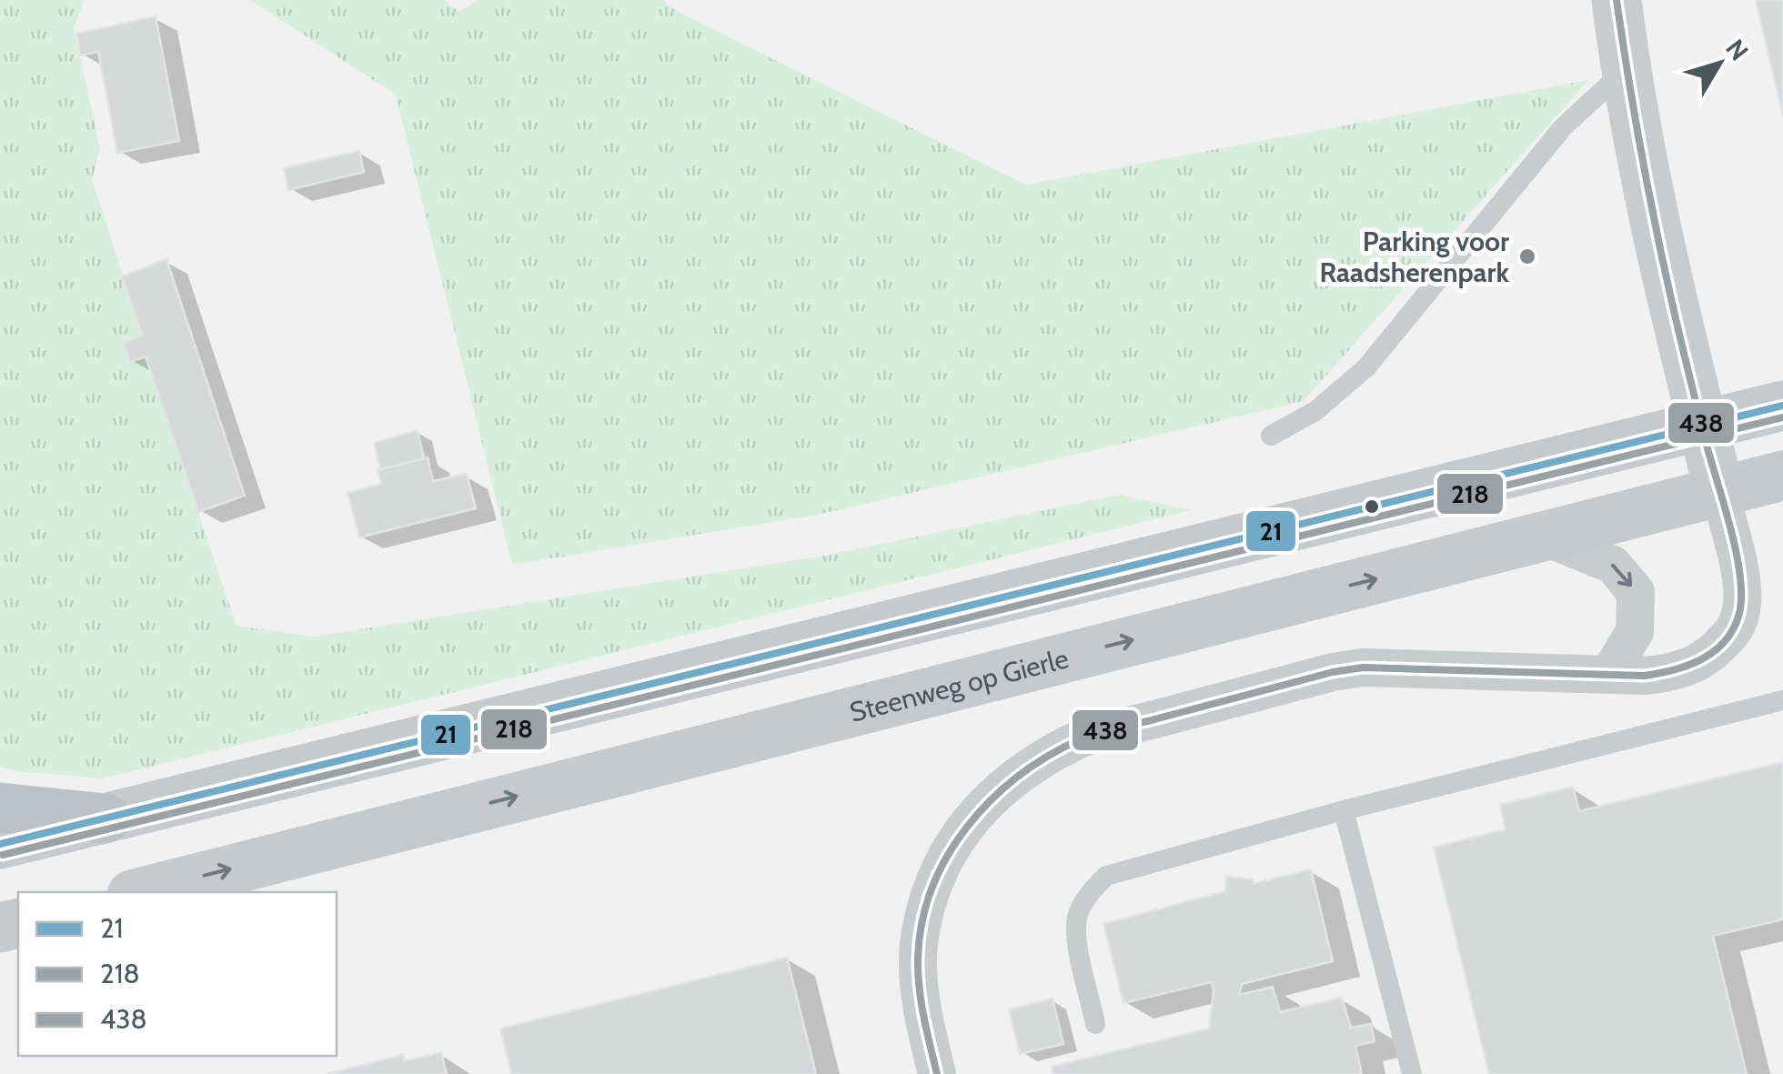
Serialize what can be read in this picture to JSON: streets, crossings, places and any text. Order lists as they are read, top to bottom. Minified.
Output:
{"streets":{"main road":["Steenweg op Gierle"]},"places":["Parking voor Raadsherenpark"],"lines":["transit line 438","transit line 21","transit line 218"],"legend":["21","218","438"],"north":"top right"}
